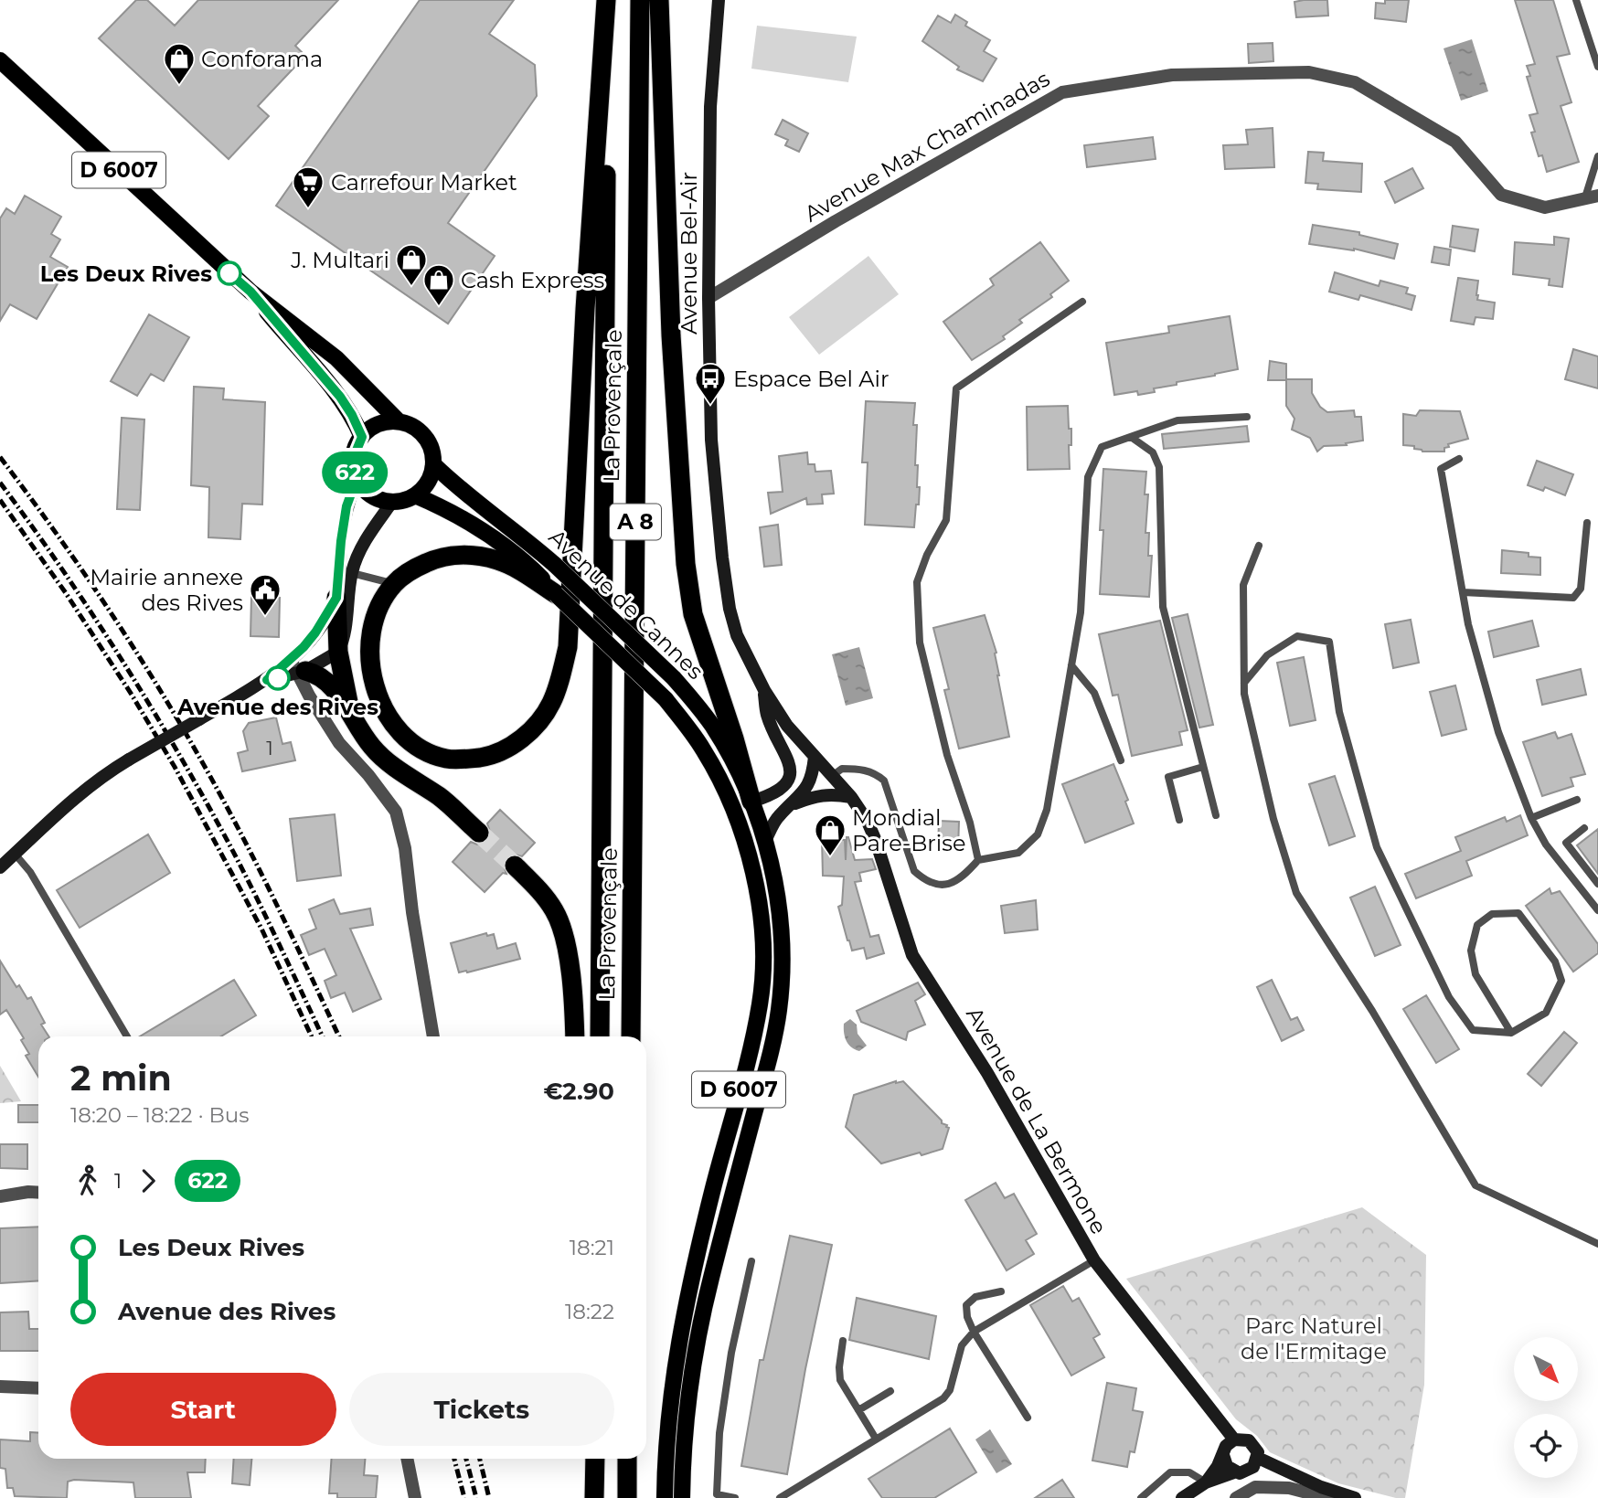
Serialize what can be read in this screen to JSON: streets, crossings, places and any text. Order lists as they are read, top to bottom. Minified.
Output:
{"streets":{"highway":["La Provençale","A 8"],"main road":["D 6007","Avenue de Cannes"],"street":["Avenue Max Chaminadas","Avenue Bel-Air","Avenue de La Bermone"]},"crossings":[["Avenue Max Chaminadas","Avenue Bel-Air"],["D 6007","Avenue de Cannes"],["Avenue Bel-Air","Avenue de Cannes"],["Avenue Bel-Air","Avenue de La Bermone"]],"parks":["Parc Naturel de l'Ermitage"],"places":{"shop":["Conforama","J. Multari","Cash Express","Mondial Pare-Brise"],"supermarket":["Carrefour Market"],"other":["Les Deux Rives","Avenue des Rives"],"bus stop":["Espace Bel Air"],"public building":["Mairie annexe des Rives"]},"lines":["bus line 622"],"house_numbers":["1"],"north":"bottom right","page":{"on_map":"622","heading":["2 min","18:20 – 18:22 · Bus","€2.90"],"legs":["1","622"],"list":[{"name":"Les Deux Rives","value":"18:21"},{"name":"Avenue des Rives","value":"18:22"}],"buttons":["Start","Tickets"]}}
